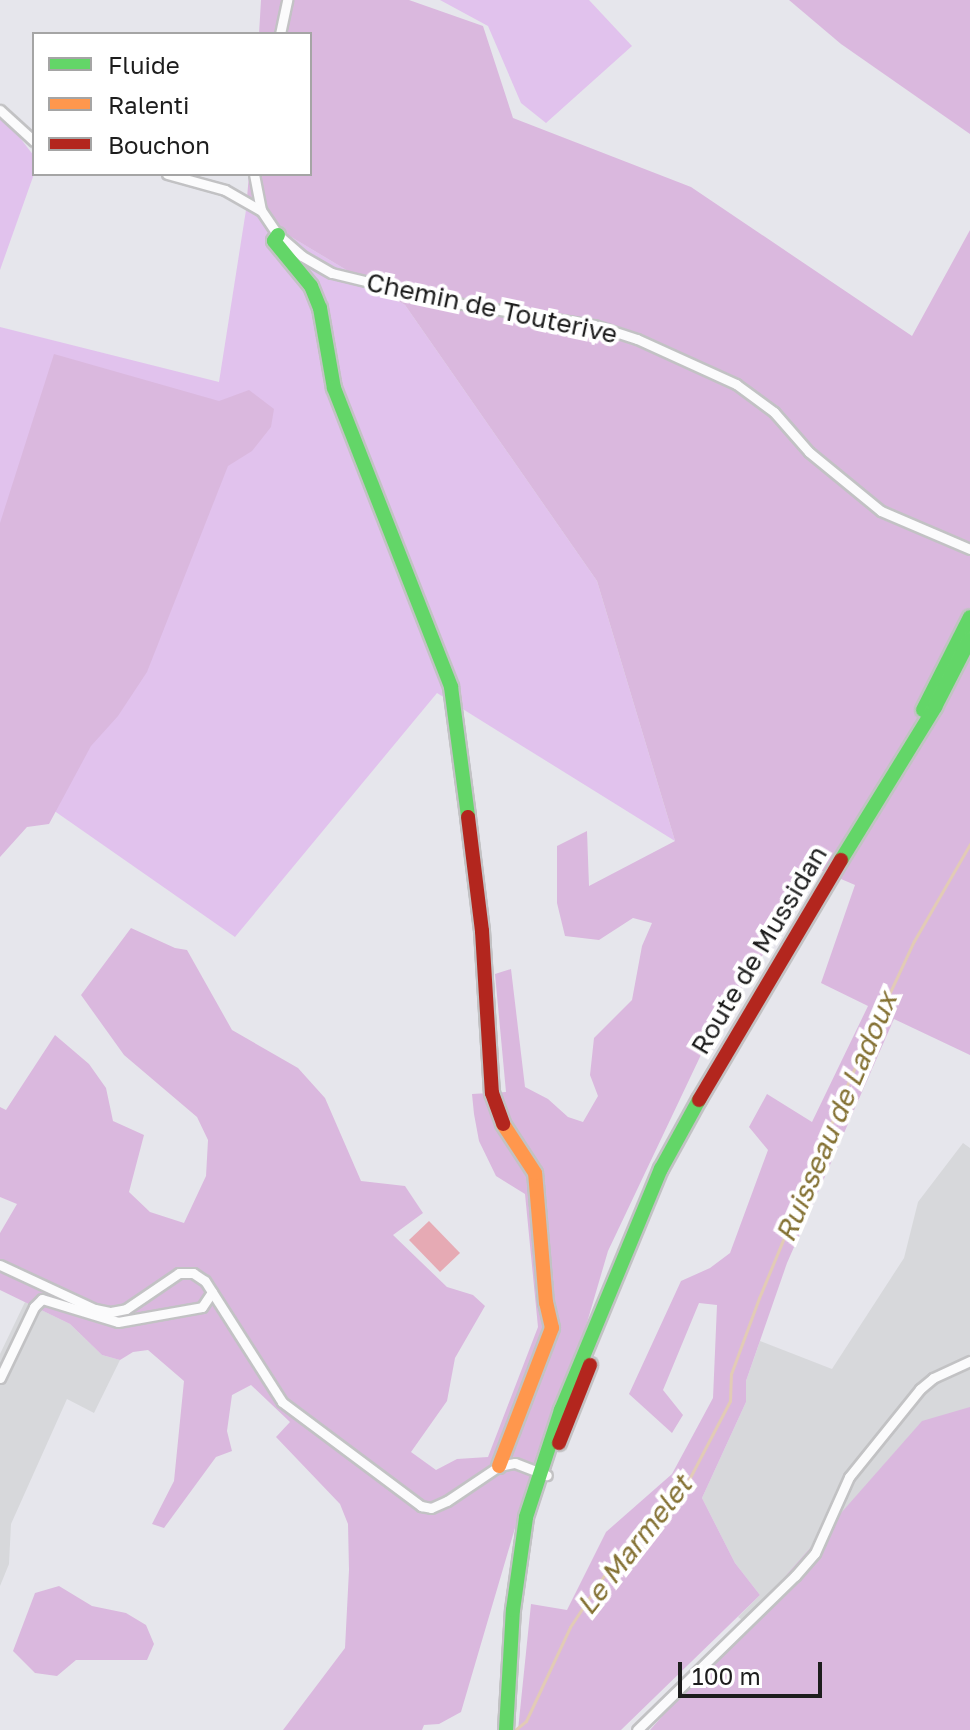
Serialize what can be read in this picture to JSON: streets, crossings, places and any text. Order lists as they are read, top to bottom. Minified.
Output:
{"streets":{"main road":["Route de Mussidan"],"street":["Chemin de Touterive"]},"water":["Ruisseau de Ladoux","Le Marmelet"],"legend":["Fluide","Ralenti","Bouchon"],"scale_bar":"100 m"}
